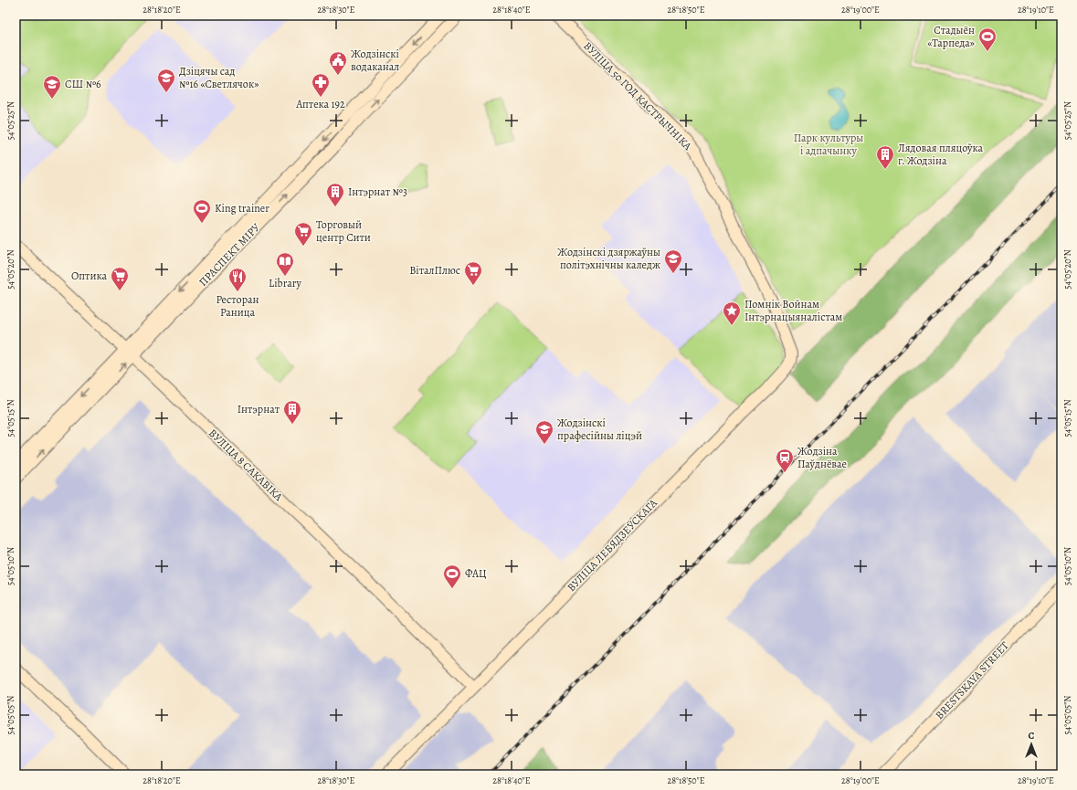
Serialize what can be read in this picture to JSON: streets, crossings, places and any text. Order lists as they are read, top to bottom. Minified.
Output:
{"streets":{"main road":["ВУЛІЦА 50 ГОД КАСТРЫЧНІКА","ПРАСПЕКТ МІРУ","ВУЛІЦА 8 САКАВІКА","ВУЛІЦА ЛЕБЯДЗЕЎСКАГА","BRESTSKAYA STREET"]},"crossings":[["ВУЛІЦА 50 ГОД КАСТРЫЧНІКА","ВУЛІЦА ЛЕБЯДЗЕЎСКАГА"],["ПРАСПЕКТ МІРУ","ВУЛІЦА 8 САКАВІКА"],["ВУЛІЦА 8 САКАВІКА","ВУЛІЦА ЛЕБЯДЗЕЎСКАГА"]],"parks":["Парк культуры і адпачынку"],"places":{"sports":["Стадыён «Тарпеда»","King trainer","ФАЦ"],"public building":["Жодзінскі водаканал"],"school or university":["Дзіцячы сад №16 «Светлячок»","СШ №6","Жодзінскі дзяржаўны політэхнічны каледж","Жодзінскі прафесійны ліцэй"],"pharmacy":["Аптека 192"],"building":["Лядовая пляцоўка г. Жодзіна","Інтэрнат №3","Інтэрнат"],"supermarket":["Торговый центр Сити","ВіталПлюс","Оптика"],"library":["Library"],"restaurant":["Ресторан Раница"],"place":["Помнік Войнам Інтэрнацыяналістам"],"station":["Жодзіна Паўднёвае"]},"north":"top","coordinates":["28°18'20\"E","28°18'30\"E","28°18'40\"E","28°18'50\"E","28°19'00\"E","28°19'10\"E","54°05'25\"N","54°05'20\"N","54°05'15\"N","54°05'10\"N","54°05'05\"N"]}
